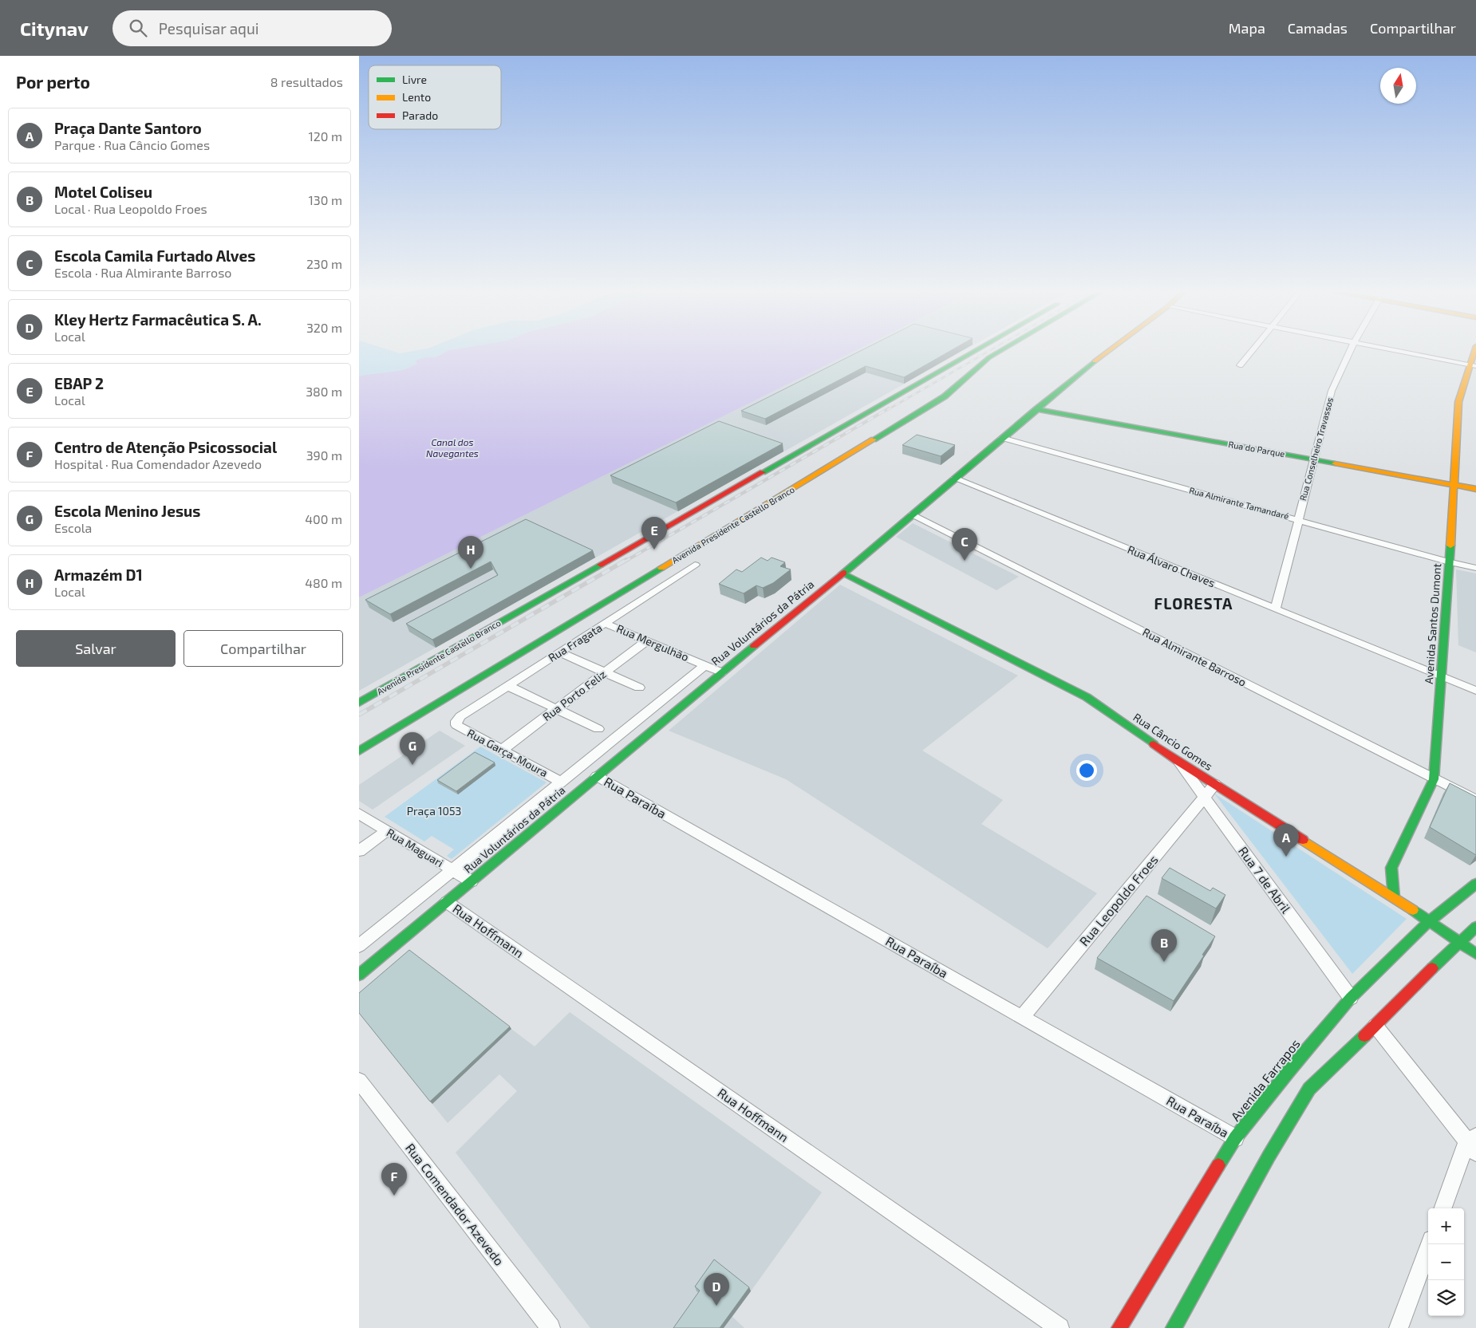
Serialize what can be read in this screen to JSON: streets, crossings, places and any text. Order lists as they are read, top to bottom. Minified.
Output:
{"streets":{"main road":["Rua do Parque","Avenida Presidente Castello Branco","Rua Voluntários da Pátria","Avenida Santos Dumont","Rua Câncio Gomes","Avenida Farrapos"],"street":["Rua Conselheiro Travassos","Rua Almirante Tamandaré","Rua Álvaro Chaves","Rua Fragata","Rua Mergulhão","Rua Almirante Barroso","Rua Porto Feliz","Rua Garça-Moura","Rua Paraíba","Rua Maguari","Rua 7 de Abril","Rua Leopoldo Froes","Rua Hoffmann","Rua Comendador Azevedo"]},"crossings":[["Rua do Parque","Rua Conselheiro Travassos"],["Rua do Parque","Rua Voluntários da Pátria"],["Rua do Parque","Avenida Santos Dumont"],["Rua Conselheiro Travassos","Rua Almirante Tamandaré"],["Rua Conselheiro Travassos","Rua Álvaro Chaves"],["Rua Almirante Tamandaré","Rua Voluntários da Pátria"],["Rua Almirante Tamandaré","Avenida Santos Dumont"],["Rua Álvaro Chaves","Rua Voluntários da Pátria"],["Rua Álvaro Chaves","Avenida Santos Dumont"],["Rua Voluntários da Pátria","Rua Mergulhão"],["Rua Voluntários da Pátria","Rua Almirante Barroso"],["Rua Voluntários da Pátria","Rua Câncio Gomes"],["Rua Voluntários da Pátria","Rua Paraíba"],["Rua Voluntários da Pátria","Rua Maguari"],["Rua Voluntários da Pátria","Rua Hoffmann"],["Avenida Santos Dumont","Rua Almirante Barroso"],["Avenida Santos Dumont","Rua Câncio Gomes"],["Rua Fragata","Rua Mergulhão"],["Rua Fragata","Rua Garça-Moura"],["Rua Mergulhão","Rua Porto Feliz"],["Rua Porto Feliz","Rua Garça-Moura"],["Rua Câncio Gomes","Rua 7 de Abril"],["Rua Câncio Gomes","Rua Leopoldo Froes"],["Rua Câncio Gomes","Avenida Farrapos"],["Rua Paraíba","Rua Leopoldo Froes"],["Rua Paraíba","Avenida Farrapos"],["Rua 7 de Abril","Rua Leopoldo Froes"],["Rua 7 de Abril","Avenida Farrapos"]],"districts":["FLORESTA"],"water":["Canal dos Navegantes"],"parks":["Praça 1053"],"legend":["Livre","Lento","Parado"],"north":"top","page":{"header":"Citynav","search":"Pesquisar aqui","nav":["Mapa","Camadas","Compartilhar"],"heading":["Por perto","8 resultados"],"list":[{"mark":"A","name":"Praça Dante Santoro","note":"Parque · Rua Câncio Gomes","value":"120 m"},{"mark":"B","name":"Motel Coliseu","note":"Local · Rua Leopoldo Froes","value":"130 m"},{"mark":"C","name":"Escola Camila Furtado Alves","note":"Escola · Rua Almirante Barroso","value":"230 m"},{"mark":"D","name":"Kley Hertz Farmacêutica S. A.","note":"Local","value":"320 m"},{"mark":"E","name":"EBAP 2","note":"Local","value":"380 m"},{"mark":"F","name":"Centro de Atenção Psicossocial","note":"Hospital · Rua Comendador Azevedo","value":"390 m"},{"mark":"G","name":"Escola Menino Jesus","note":"Escola","value":"400 m"},{"mark":"H","name":"Armazém D1","note":"Local","value":"480 m"}],"pins":["E","C","H","G","A","B","F","D"],"buttons":["Salvar","Compartilhar"],"map_buttons":["+","−"]}}
